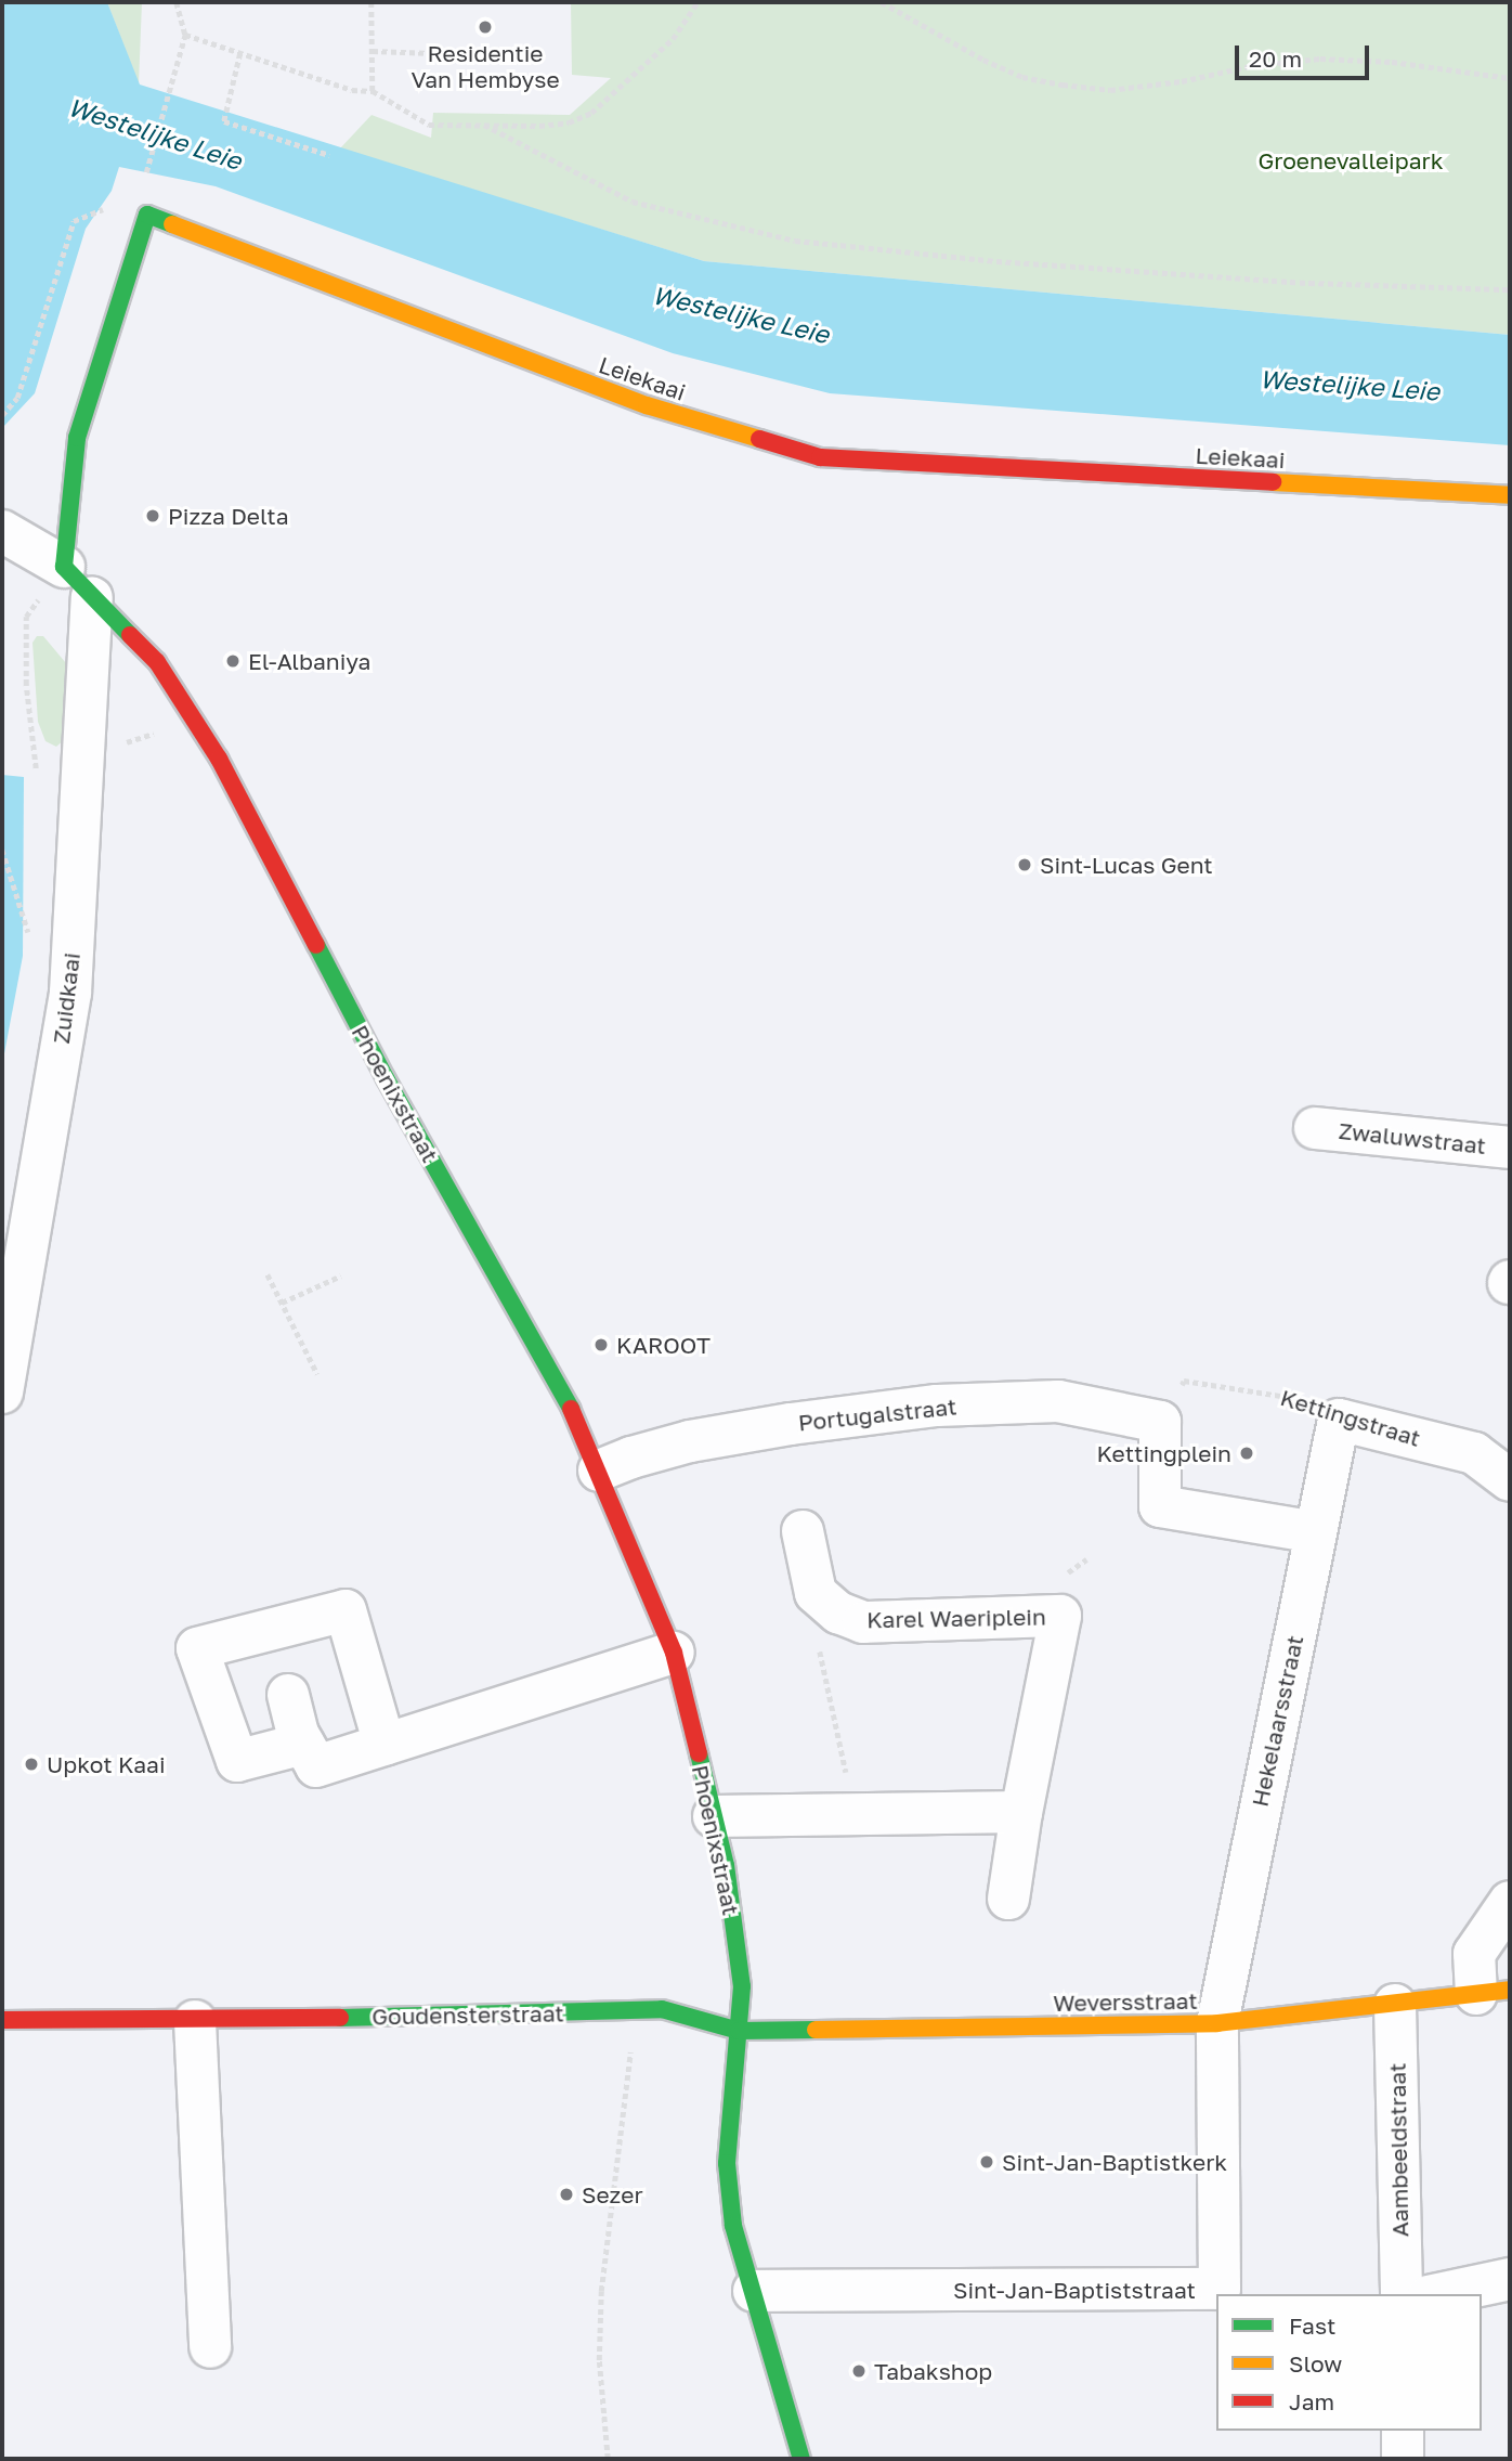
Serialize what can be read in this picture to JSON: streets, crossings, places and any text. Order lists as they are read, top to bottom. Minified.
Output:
{"streets":{"street":["Leiekaai","Zuidkaai","Phoenixstraat","Zwaluwstraat","Portugalstraat","Kettingstraat","Karel Waeriplein","Hekelaarsstraat","Weversstraat","Goudensterstraat","Aambeeldstraat","Sint-Jan-Baptiststraat"]},"crossings":[["Leiekaai","Phoenixstraat"],["Zuidkaai","Phoenixstraat"],["Phoenixstraat","Portugalstraat"],["Phoenixstraat","Weversstraat"],["Phoenixstraat","Goudensterstraat"],["Phoenixstraat","Sint-Jan-Baptiststraat"],["Portugalstraat","Kettingstraat"],["Kettingstraat","Hekelaarsstraat"],["Hekelaarsstraat","Weversstraat"],["Hekelaarsstraat","Sint-Jan-Baptiststraat"],["Weversstraat","Goudensterstraat"],["Weversstraat","Aambeeldstraat"],["Weversstraat","Sint-Jan-Baptiststraat"]],"water":["Westelijke Leie"],"parks":["Groenevalleipark"],"places":["Residentie Van Hembyse","Pizza Delta","El-Albaniya","Sint-Lucas Gent","KAROOT","Kettingplein","Upkot Kaai","Sint-Jan-Baptistkerk","Sezer","Tabakshop"],"legend":["Fast","Slow","Jam"],"scale_bar":"20 m"}
